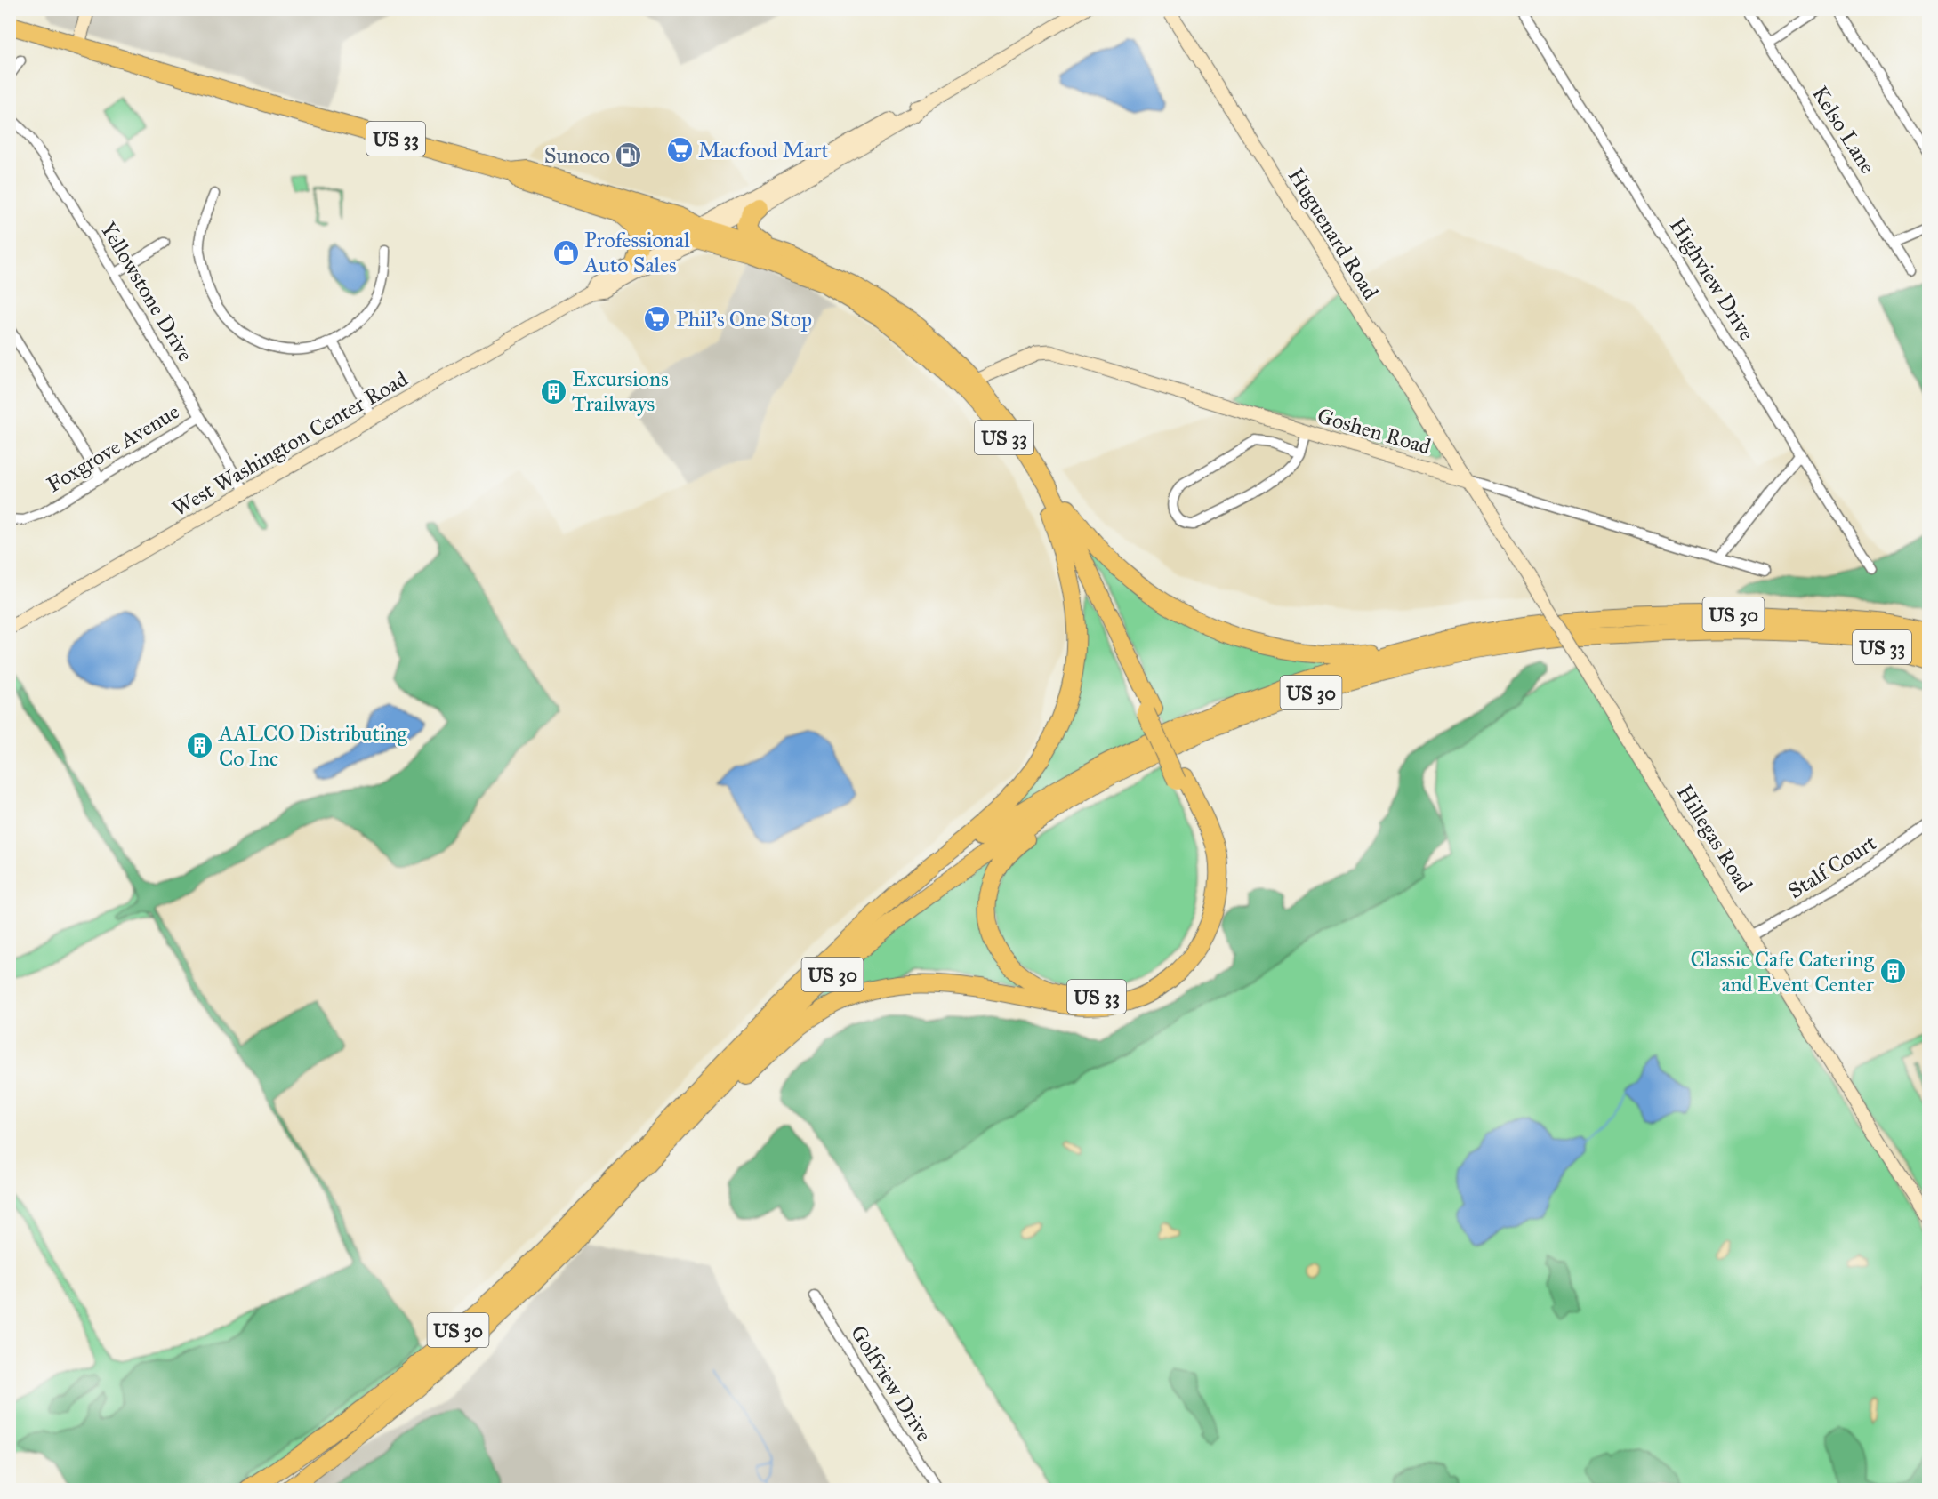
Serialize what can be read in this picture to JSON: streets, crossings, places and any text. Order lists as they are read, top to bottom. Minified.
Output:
{"streets":{"highway":["US 33","US 30"],"main road":["Huguenard Road","Goshen Road","West Washington Center Road","Hillegas Road"],"street":["Kelso Lane","Highview Drive","Yellowstone Drive","Foxgrove Avenue","Stalf Court","Golfview Drive"]},"crossings":[["US 33","Goshen Road"],["US 33","West Washington Center Road"],["US 33","US 30"],["Huguenard Road","Goshen Road"],["Huguenard Road","Hillegas Road"],["Yellowstone Drive","West Washington Center Road"],["Yellowstone Drive","Foxgrove Avenue"],["Goshen Road","Hillegas Road"],["Hillegas Road","Stalf Court"]],"places":{"supermarket":["Macfood Mart","Phil's One Stop"],"fuel station":["Sunoco"],"shop":["Professional Auto Sales"],"building":["Excursions Trailways","AALCO Distributing Co Inc","Classic Cafe Catering and Event Center"]}}
